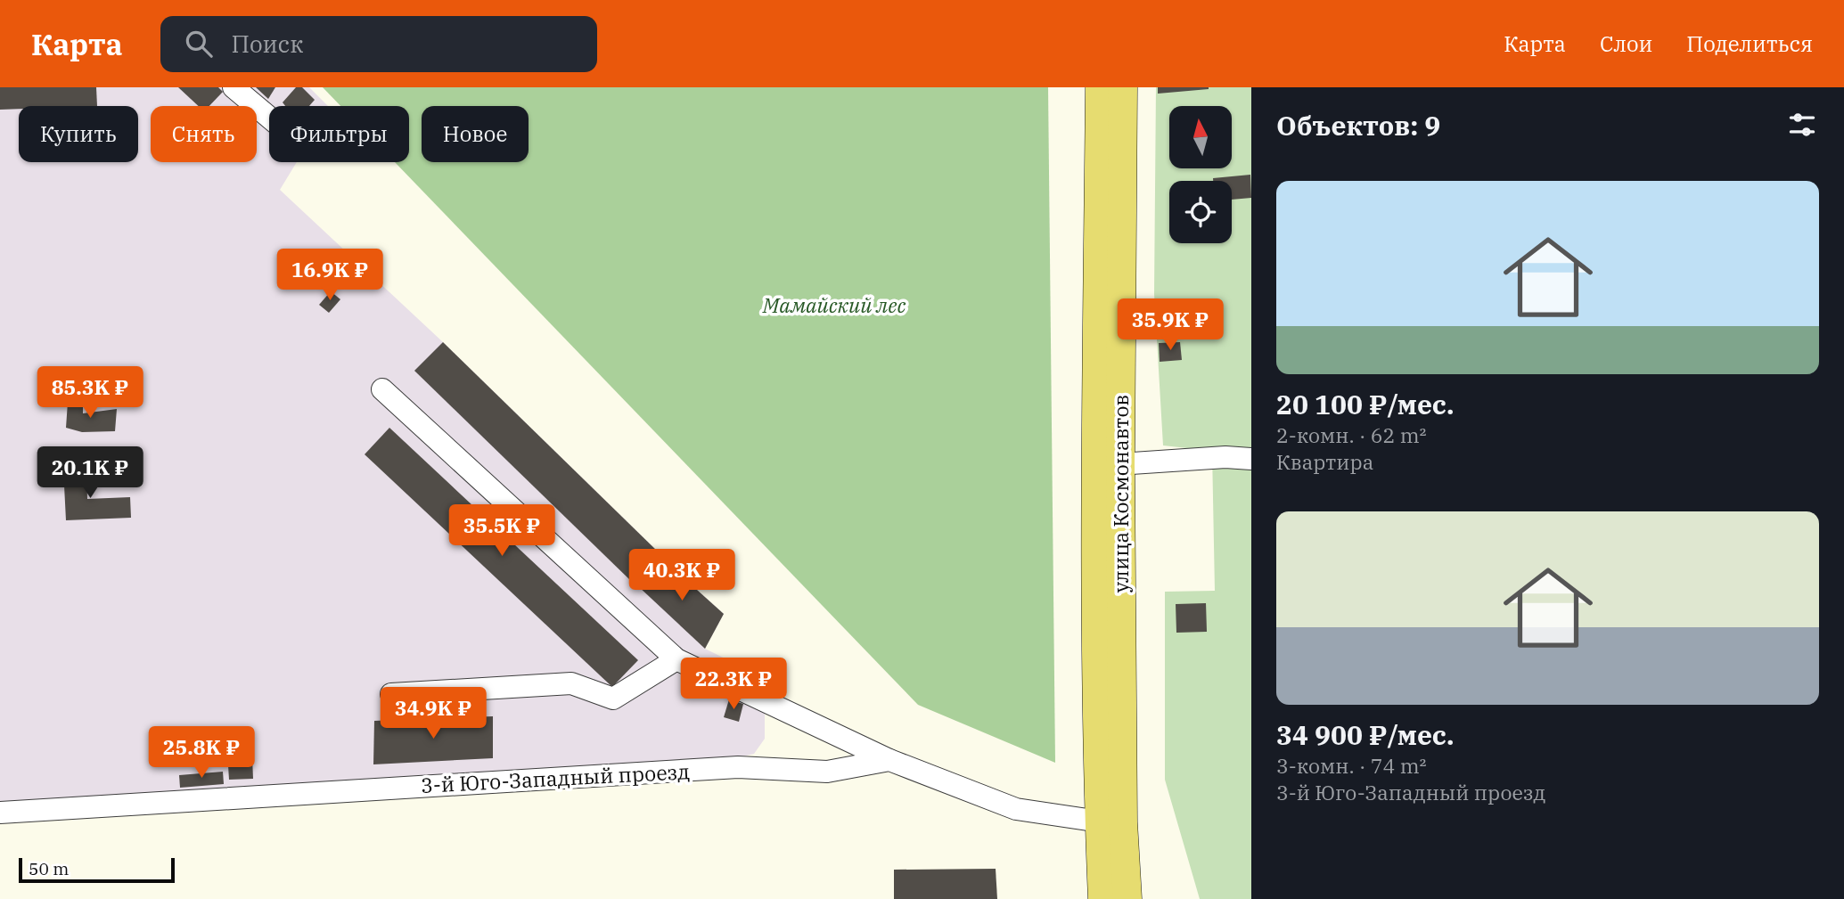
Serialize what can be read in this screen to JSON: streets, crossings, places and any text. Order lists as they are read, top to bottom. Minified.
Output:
{"streets":{"main road":["улица Космонавтов"],"street":["3-й Юго-Западный проезд"]},"parks":["Мамайский лес"],"scale_bar":"50 m","north":"top","page":{"header":"Карта","search":"Поиск","nav":["Карта","Слои","Поделиться"],"heading":"Объектов: 9","chip":["Купить","Снять","Фильтры","Новое"],"list":[{"name":"20 100 ₽/мес.","note":"2-комн. · 62 m² · Квартира"},{"name":"34 900 ₽/мес.","note":"3-комн. · 74 m² · 3-й Юго-Западный проезд"}],"price":["16.9K ₽","35.9K ₽","85.3K ₽","20.1K ₽","35.5K ₽","40.3K ₽","22.3K ₽","34.9K ₽","25.8K ₽"],"scale":"50 m"}}
